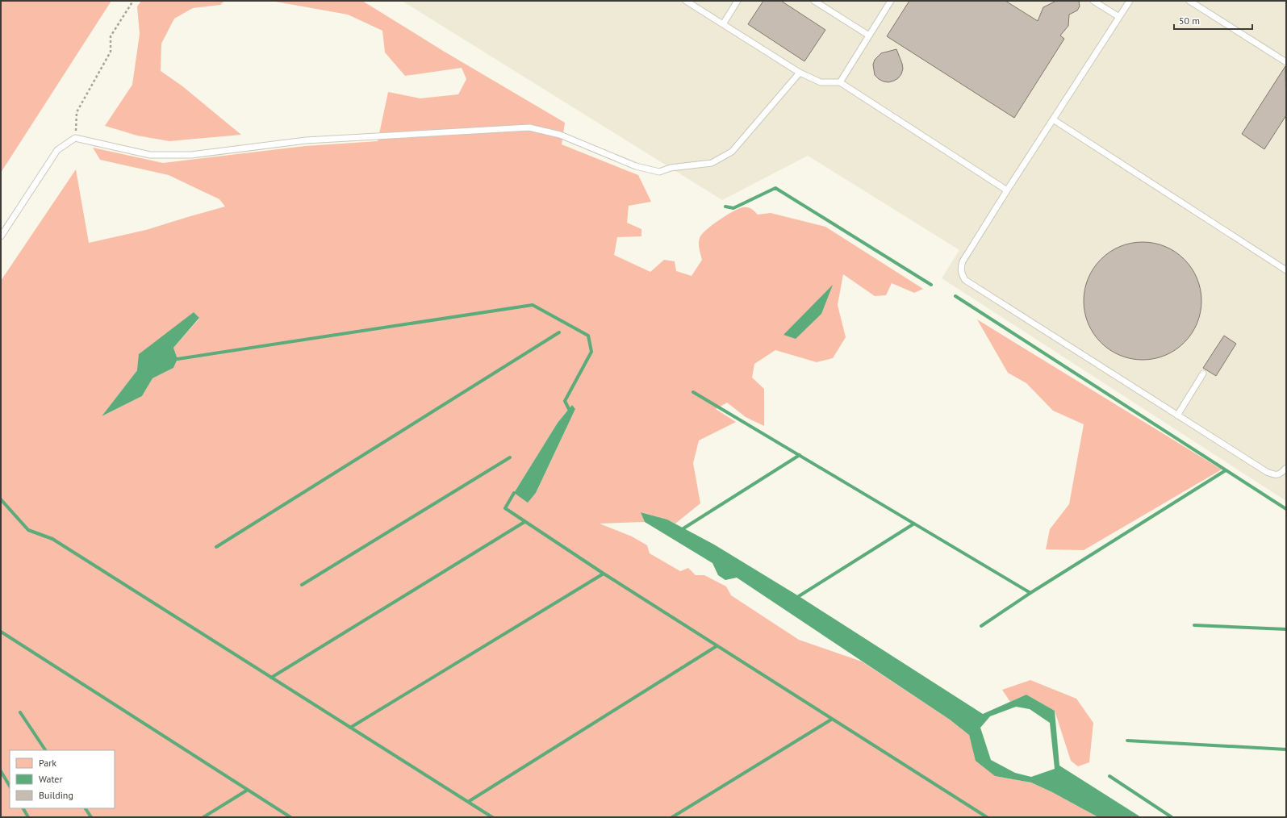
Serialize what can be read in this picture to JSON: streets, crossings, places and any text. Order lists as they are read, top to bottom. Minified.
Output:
{"legend":["Park","Water","Building"],"scale_bar":"50 m"}
